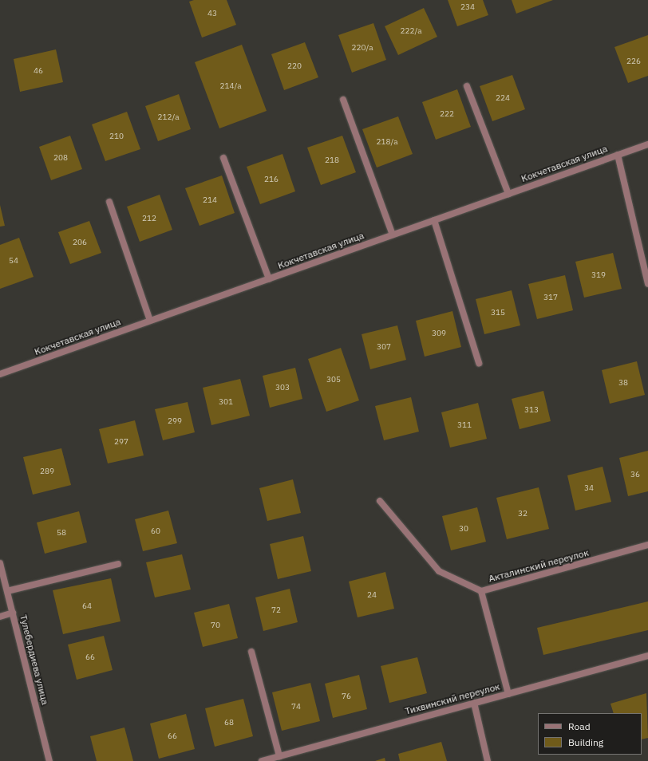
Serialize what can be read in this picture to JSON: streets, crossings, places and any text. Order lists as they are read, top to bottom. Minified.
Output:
{"streets":{"street":["Кокчетавская улица","Акталинский переулок","Тулебердиева улица","Тихвинский переулок"]},"crossings":[["Акталинский переулок","Тихвинский переулок"]],"house_numbers":["234","43","222/а","220/а","226","220","46","214/а","224","222","212/а","210","218/а","208","218","216","214","212","206","54","319","317","315","309","307","305","38","303","301","313","299","311","297","289","36","34","32","30","60","58","24","64","72","70","66","76","74","68","66"],"legend":["Road","Building"]}
